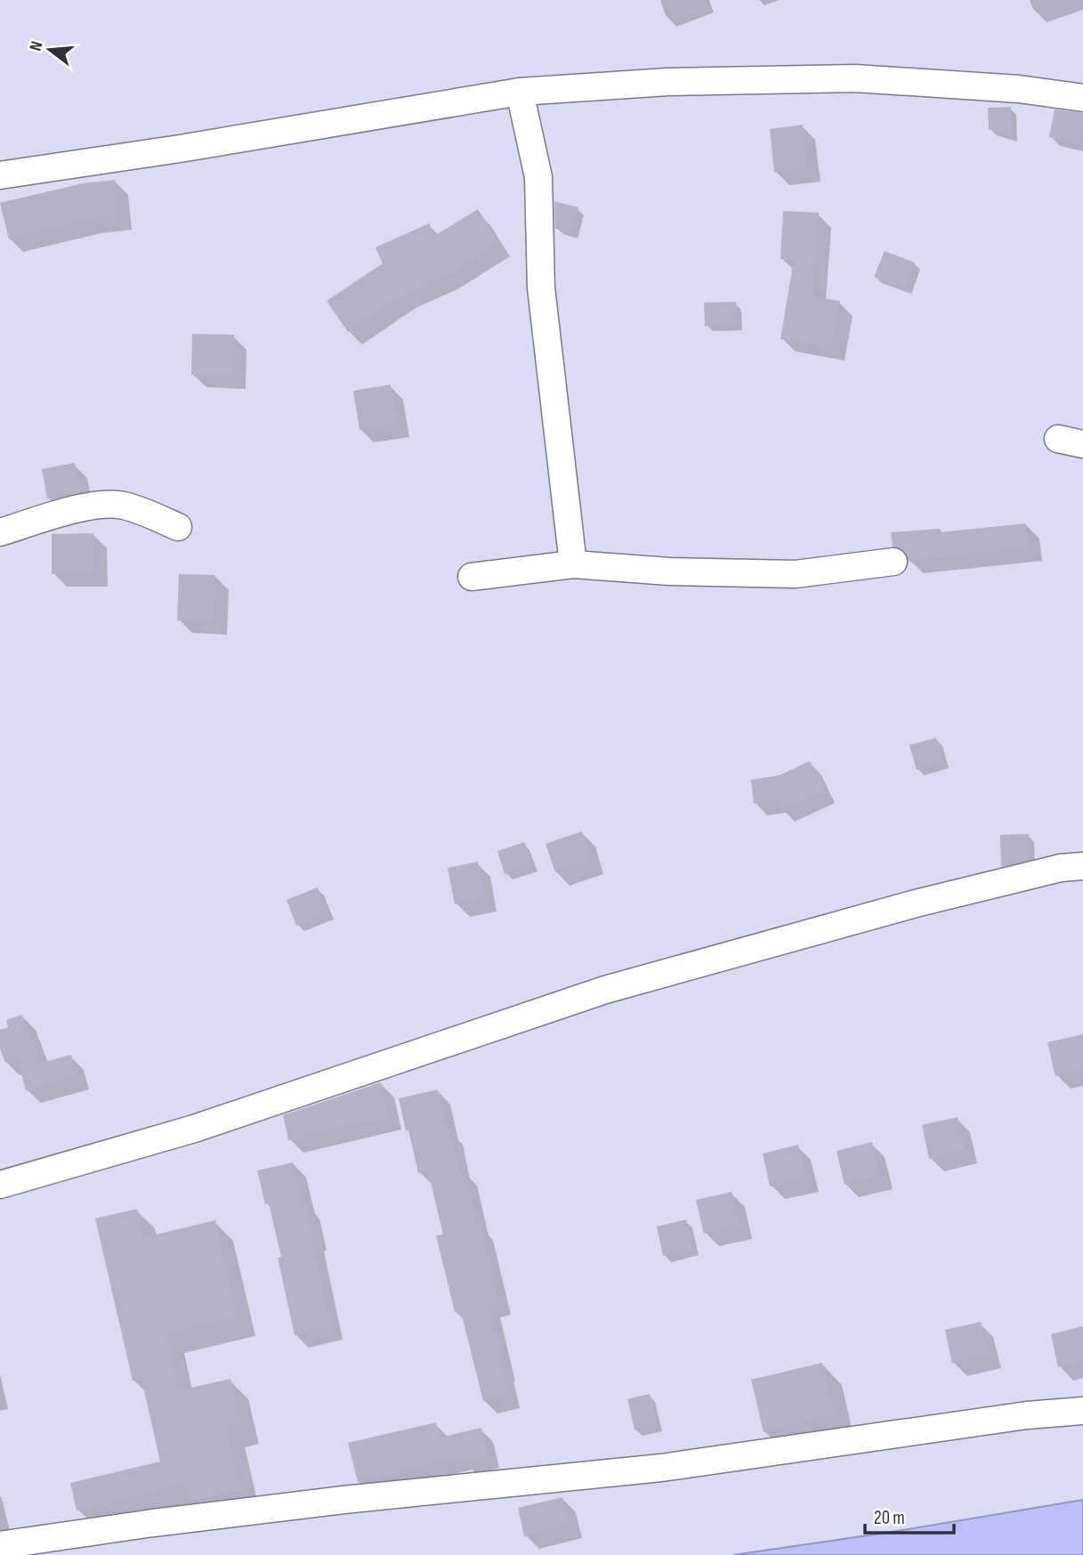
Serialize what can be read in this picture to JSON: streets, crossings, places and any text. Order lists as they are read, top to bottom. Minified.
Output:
{"scale_bar":"20 m","north":"left"}
